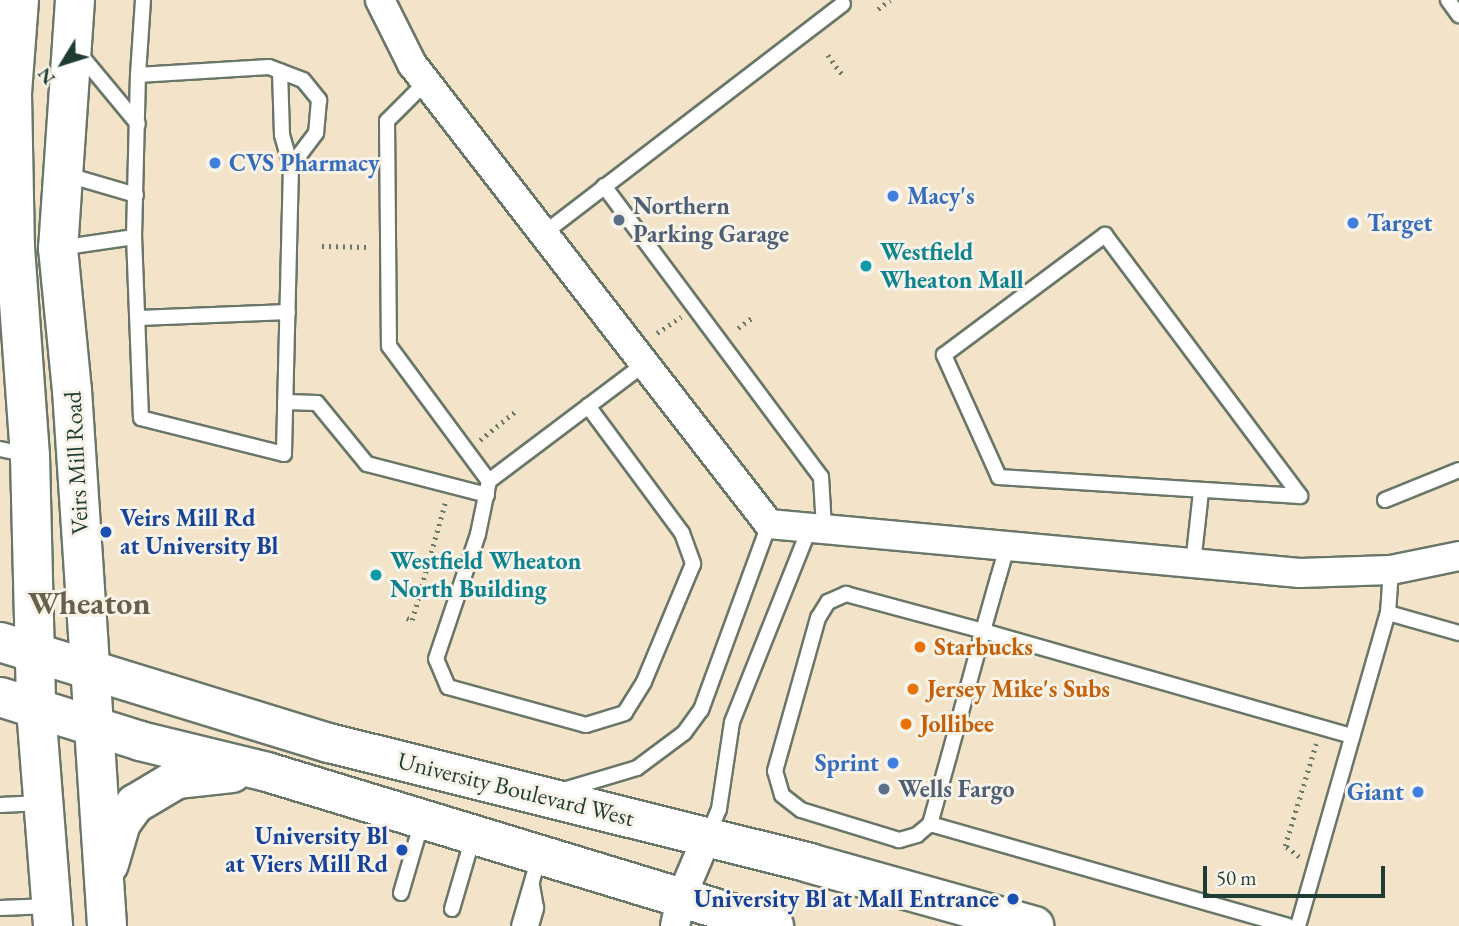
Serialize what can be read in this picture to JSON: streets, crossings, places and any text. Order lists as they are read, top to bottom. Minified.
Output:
{"streets":{"main road":["Veirs Mill Road","University Boulevard West"]},"crossings":[["Veirs Mill Road","University Boulevard West"]],"districts":["Wheaton"],"places":["CVS Pharmacy","Macy's","Northern Parking Garage","Target","Westfield Wheaton Mall","Veirs Mill Rd at University Bl","Westfield Wheaton North Building","Starbucks","Jersey Mike's Subs","Jollibee","Sprint","Wells Fargo","Giant","University Bl at Viers Mill Rd","University Bl at Mall Entrance"],"scale_bar":"50 m","north":"bottom left"}
